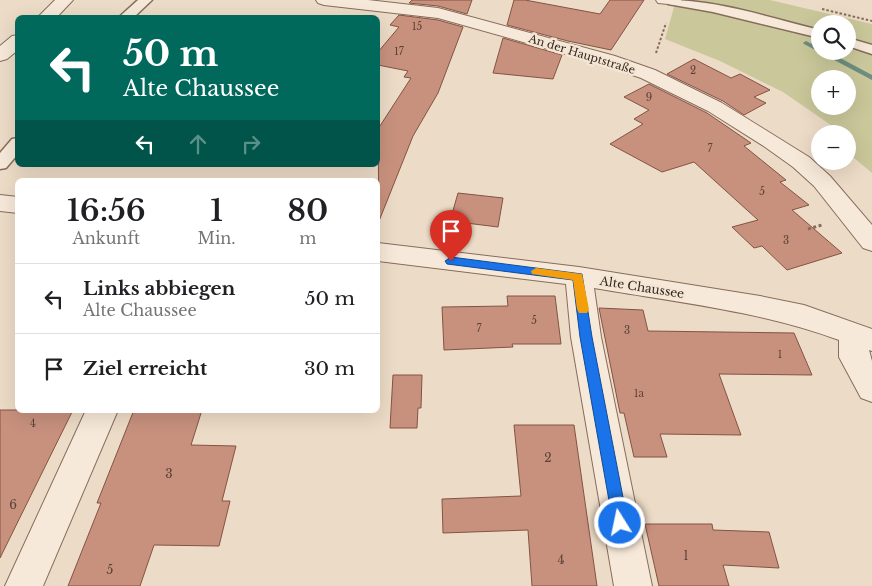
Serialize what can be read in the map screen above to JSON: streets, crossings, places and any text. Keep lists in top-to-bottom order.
{
  "streets": {
    "street": ["An der Hauptstraße", "Alte Chaussee"]
  },
  "house_numbers": [
    "15",
    "17",
    "2",
    "9",
    "7",
    "5",
    "3",
    "5",
    "7",
    "3",
    "1",
    "1a",
    "4",
    "2",
    "3",
    "6",
    "1",
    "4",
    "5"
  ],
  "page": {
    "map_buttons": ["+", "−"],
    "turn": ["50 m", "Alte Chaussee"],
    "eta": [
      "16:56",
      "Ankunft",
      "1",
      "Min.",
      "80",
      "m"
    ],
    "list": [
      {
        "name": "Links abbiegen",
        "note": "Alte Chaussee",
        "value": "50 m"
      },
      {
        "name": "Ziel erreicht",
        "value": "30 m"
      }
    ]
  }
}
